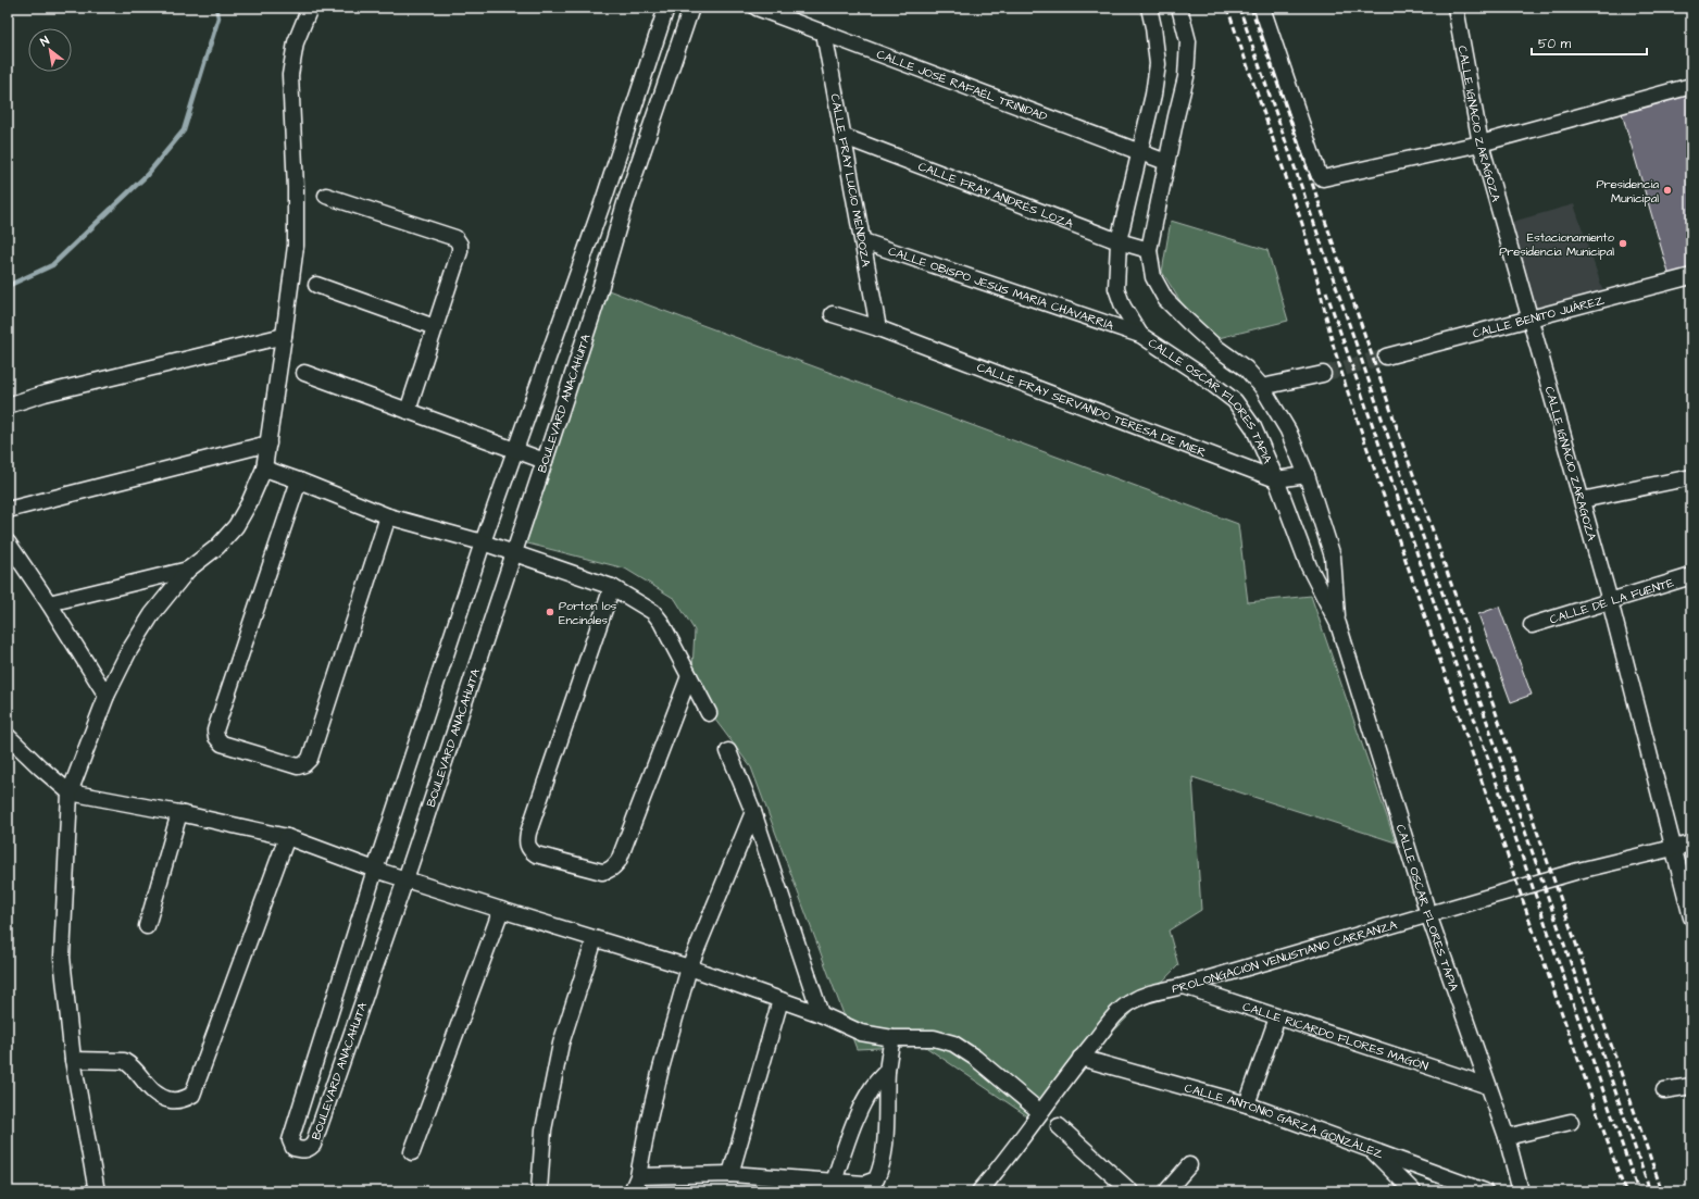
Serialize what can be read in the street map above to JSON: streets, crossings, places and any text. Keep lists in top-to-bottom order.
{
  "streets": {
    "street": [
      "CALLE JOSÉ RAFAÉL TRINIDAD",
      "CALLE IGNACIO ZARAGOZA",
      "CALLE FRAY LUCIO MENDOZA",
      "CALLE FRAY ANDRÉS LOZA",
      "CALLE OBISPO JESÚS MARÍA CHAVARRÍA",
      "CALLE BENITO JUÁREZ",
      "CALLE OSCAR FLORES TAPIA",
      "BOULEVARD ANACAHUITA",
      "CALLE FRAY SERVANDO TERESA DE MIER",
      "CALLE DE LA FUENTE",
      "PROLONGACIÓN VENUSTIANO CARRANZA",
      "CALLE RICARDO FLORES MAGÓN",
      "CALLE ANTONIO GARZA GONZÁLEZ"
    ]
  },
  "crossings": [
    ["CALLE JOSÉ RAFAÉL TRINIDAD", "CALLE FRAY LUCIO MENDOZA"],
    ["CALLE JOSÉ RAFAÉL TRINIDAD", "CALLE OSCAR FLORES TAPIA"],
    ["CALLE IGNACIO ZARAGOZA", "CALLE BENITO JUÁREZ"],
    ["CALLE IGNACIO ZARAGOZA", "CALLE DE LA FUENTE"],
    ["CALLE IGNACIO ZARAGOZA", "PROLONGACIÓN VENUSTIANO CARRANZA"],
    ["CALLE FRAY LUCIO MENDOZA", "CALLE FRAY ANDRÉS LOZA"],
    ["CALLE FRAY LUCIO MENDOZA", "CALLE OBISPO JESÚS MARÍA CHAVARRÍA"],
    ["CALLE FRAY LUCIO MENDOZA", "CALLE FRAY SERVANDO TERESA DE MIER"],
    ["CALLE FRAY ANDRÉS LOZA", "CALLE OSCAR FLORES TAPIA"],
    ["CALLE OBISPO JESÚS MARÍA CHAVARRÍA", "CALLE OSCAR FLORES TAPIA"],
    ["CALLE OSCAR FLORES TAPIA", "CALLE FRAY SERVANDO TERESA DE MIER"],
    ["CALLE OSCAR FLORES TAPIA", "PROLONGACIÓN VENUSTIANO CARRANZA"],
    ["CALLE OSCAR FLORES TAPIA", "CALLE RICARDO FLORES MAGÓN"],
    ["PROLONGACIÓN VENUSTIANO CARRANZA", "CALLE RICARDO FLORES MAGÓN"],
    ["PROLONGACIÓN VENUSTIANO CARRANZA", "CALLE ANTONIO GARZA GONZÁLEZ"]
  ],
  "places": ["Presidencia Municipal", "Estacionamiento Presidencia Municipal", "Porton los Encinales"],
  "scale_bar": "50 m",
  "north": "top left"
}
